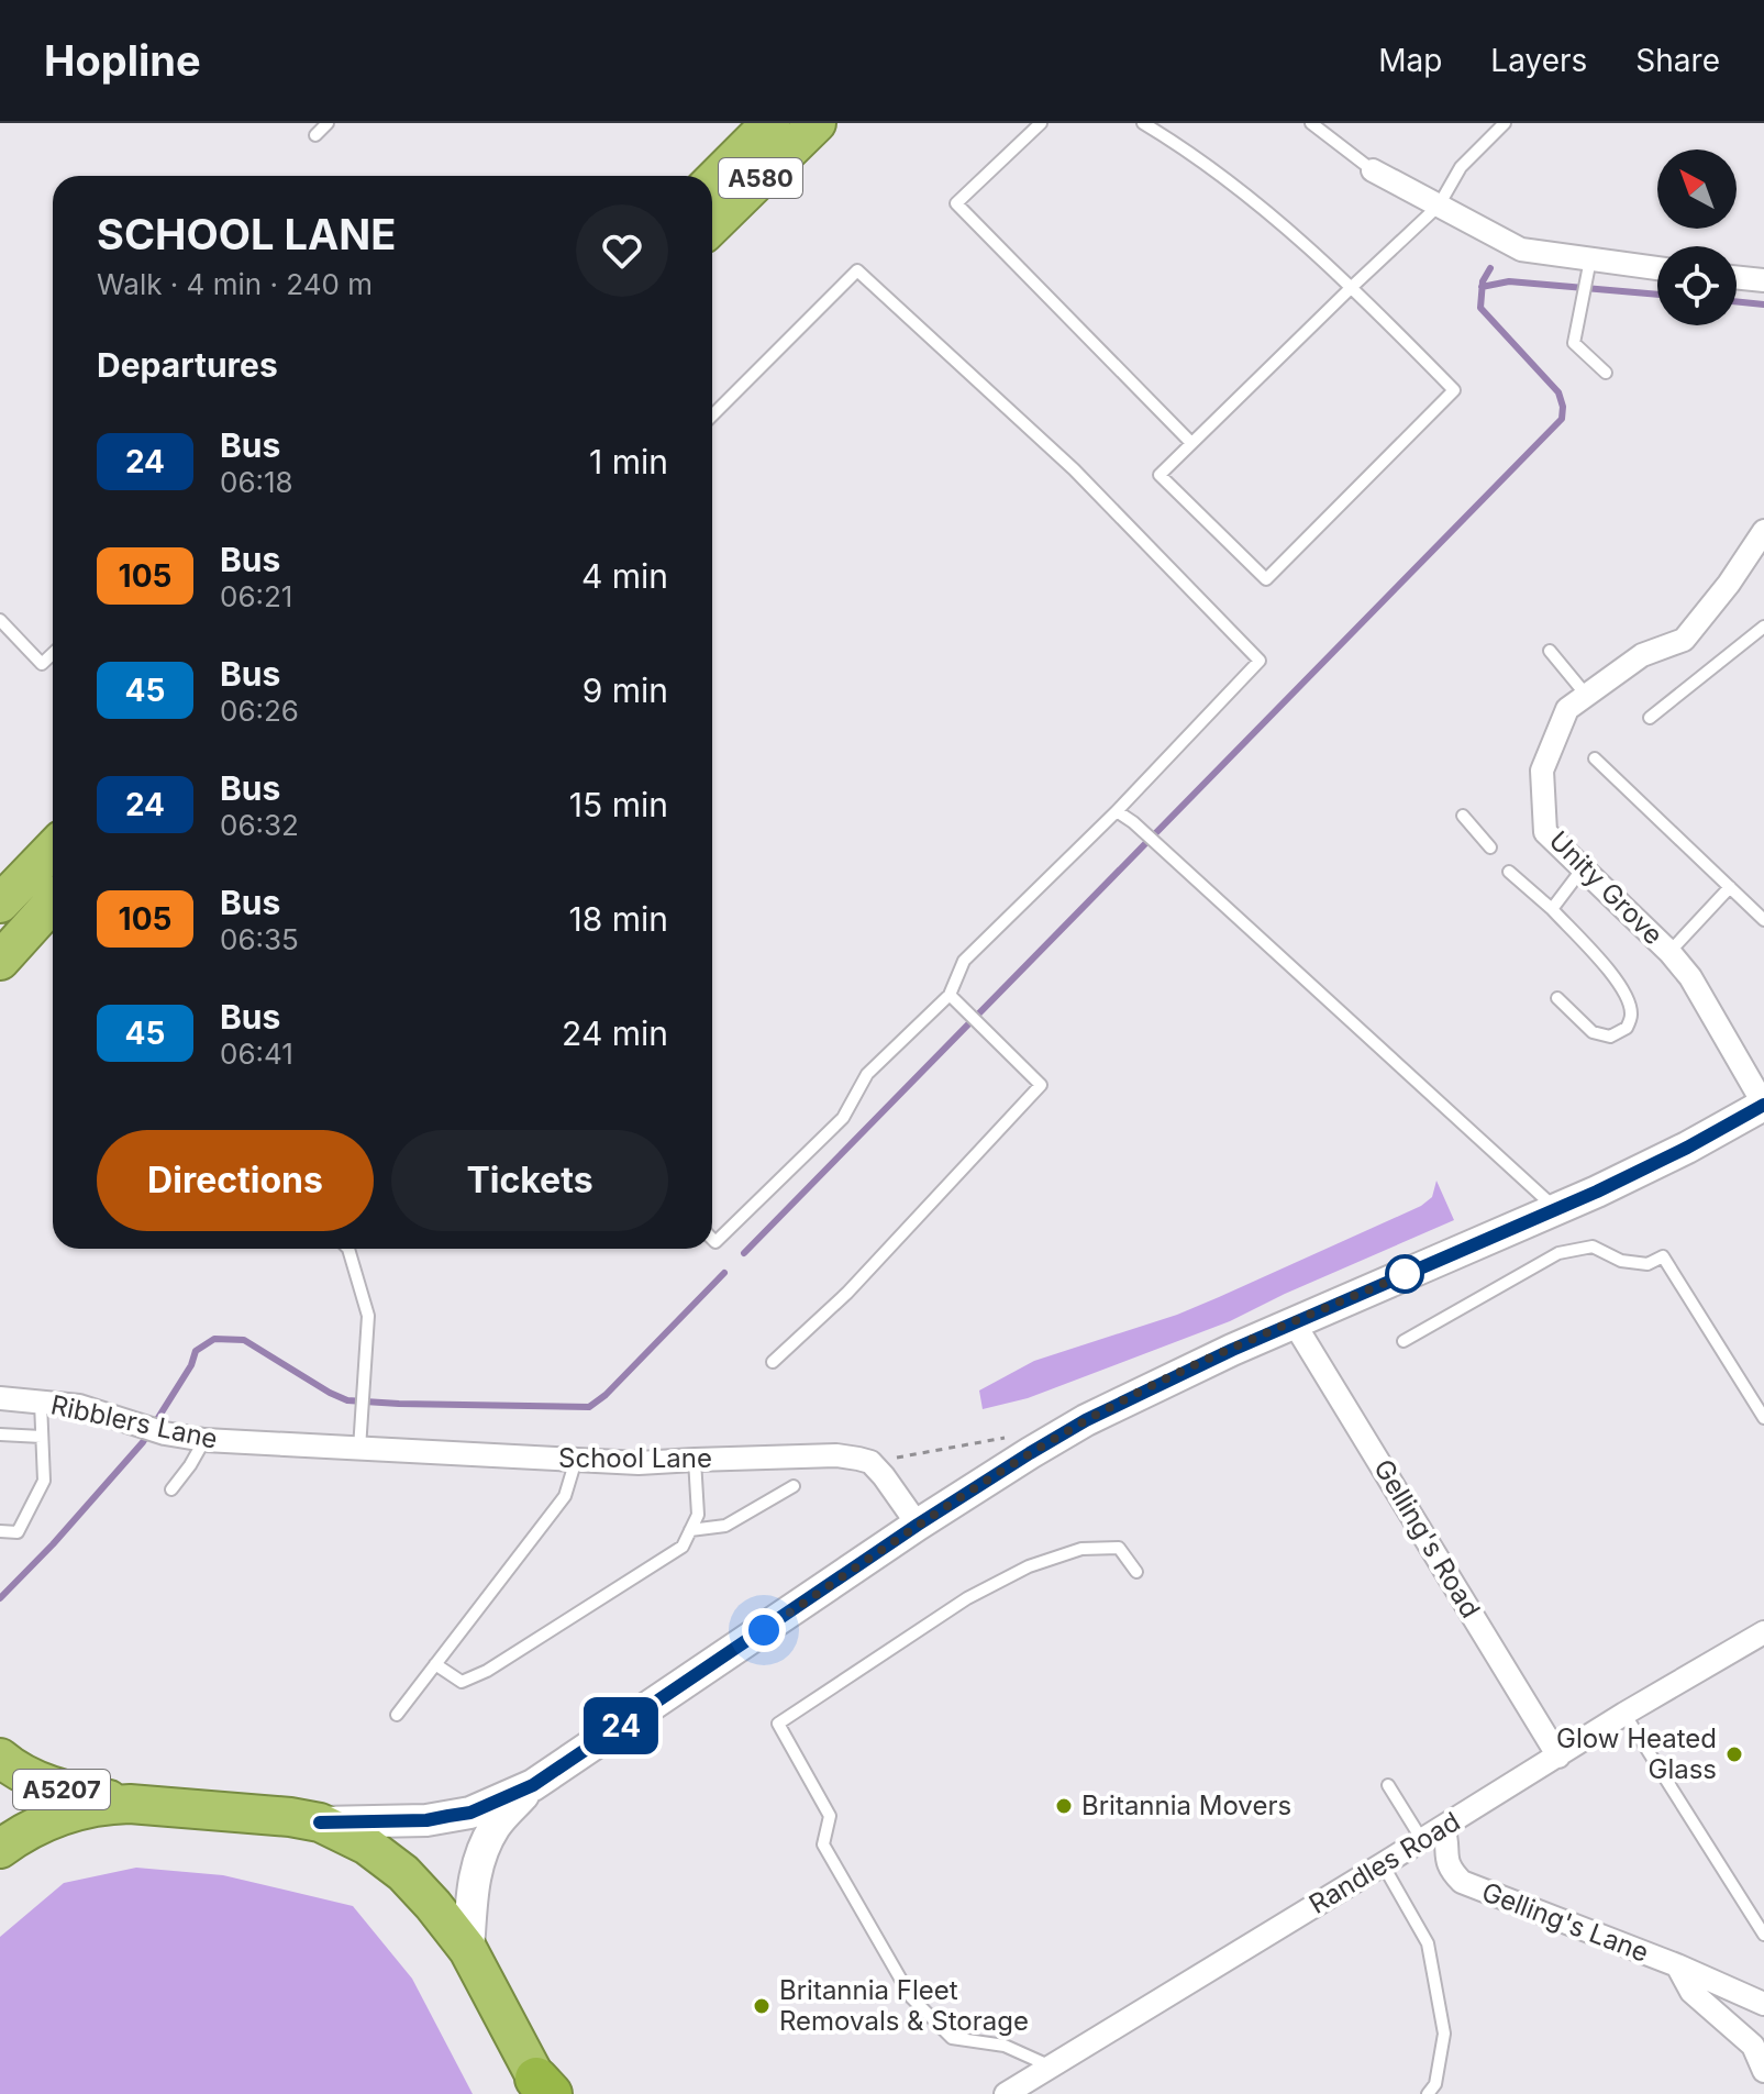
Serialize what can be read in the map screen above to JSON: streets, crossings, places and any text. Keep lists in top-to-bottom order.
{
  "streets": {
    "highway": ["A580", "A5207"],
    "street": [
      "Unity Grove",
      "Ribblers Lane",
      "School Lane",
      "Gelling's Road",
      "Randles Road",
      "Gelling's Lane"
    ]
  },
  "crossings": [
    ["Ribblers Lane", "School Lane"],
    ["Gelling's Road", "Randles Road"],
    ["Randles Road", "Gelling's Lane"]
  ],
  "places": ["Glow Heated Glass", "Britannia Movers", "Britannia Fleet Removals & Storage"],
  "lines": ["bus line 24"],
  "north": "top left",
  "page": {
    "header": "Hopline",
    "nav": ["Map", "Layers", "Share"],
    "on_map": "24",
    "heading": [
      ["SCHOOL LANE", "Walk · 4 min · 240 m"],
      "Departures"
    ],
    "list": [
      {
        "mark": "24",
        "name": "Bus",
        "note": "06:18",
        "value": "1 min"
      },
      {
        "mark": "105",
        "name": "Bus",
        "note": "06:21",
        "value": "4 min"
      },
      {
        "mark": "45",
        "name": "Bus",
        "note": "06:26",
        "value": "9 min"
      },
      {
        "mark": "24",
        "name": "Bus",
        "note": "06:32",
        "value": "15 min"
      },
      {
        "mark": "105",
        "name": "Bus",
        "note": "06:35",
        "value": "18 min"
      },
      {
        "mark": "45",
        "name": "Bus",
        "note": "06:41",
        "value": "24 min"
      }
    ],
    "buttons": ["Directions", "Tickets"]
  }
}
